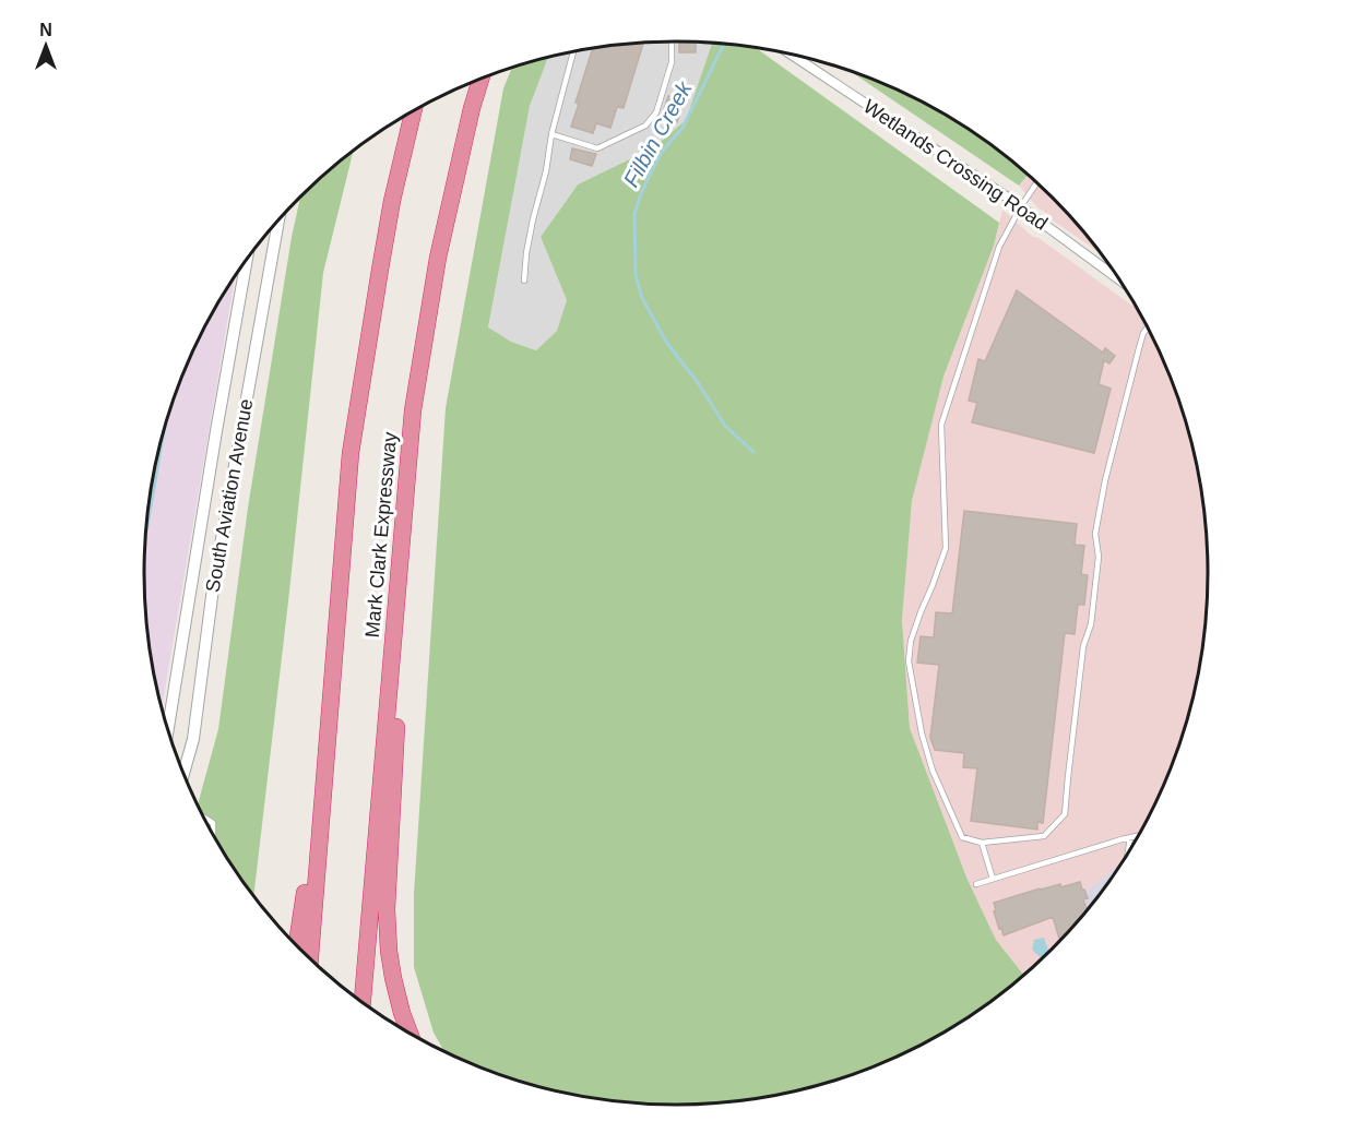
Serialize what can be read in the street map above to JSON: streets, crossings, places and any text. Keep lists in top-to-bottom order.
{
  "streets": {
    "highway": ["Mark Clark Expressway"],
    "street": ["Wetlands Crossing Road", "South Aviation Avenue"]
  },
  "water": ["Filbin Creek"],
  "north": "top"
}
